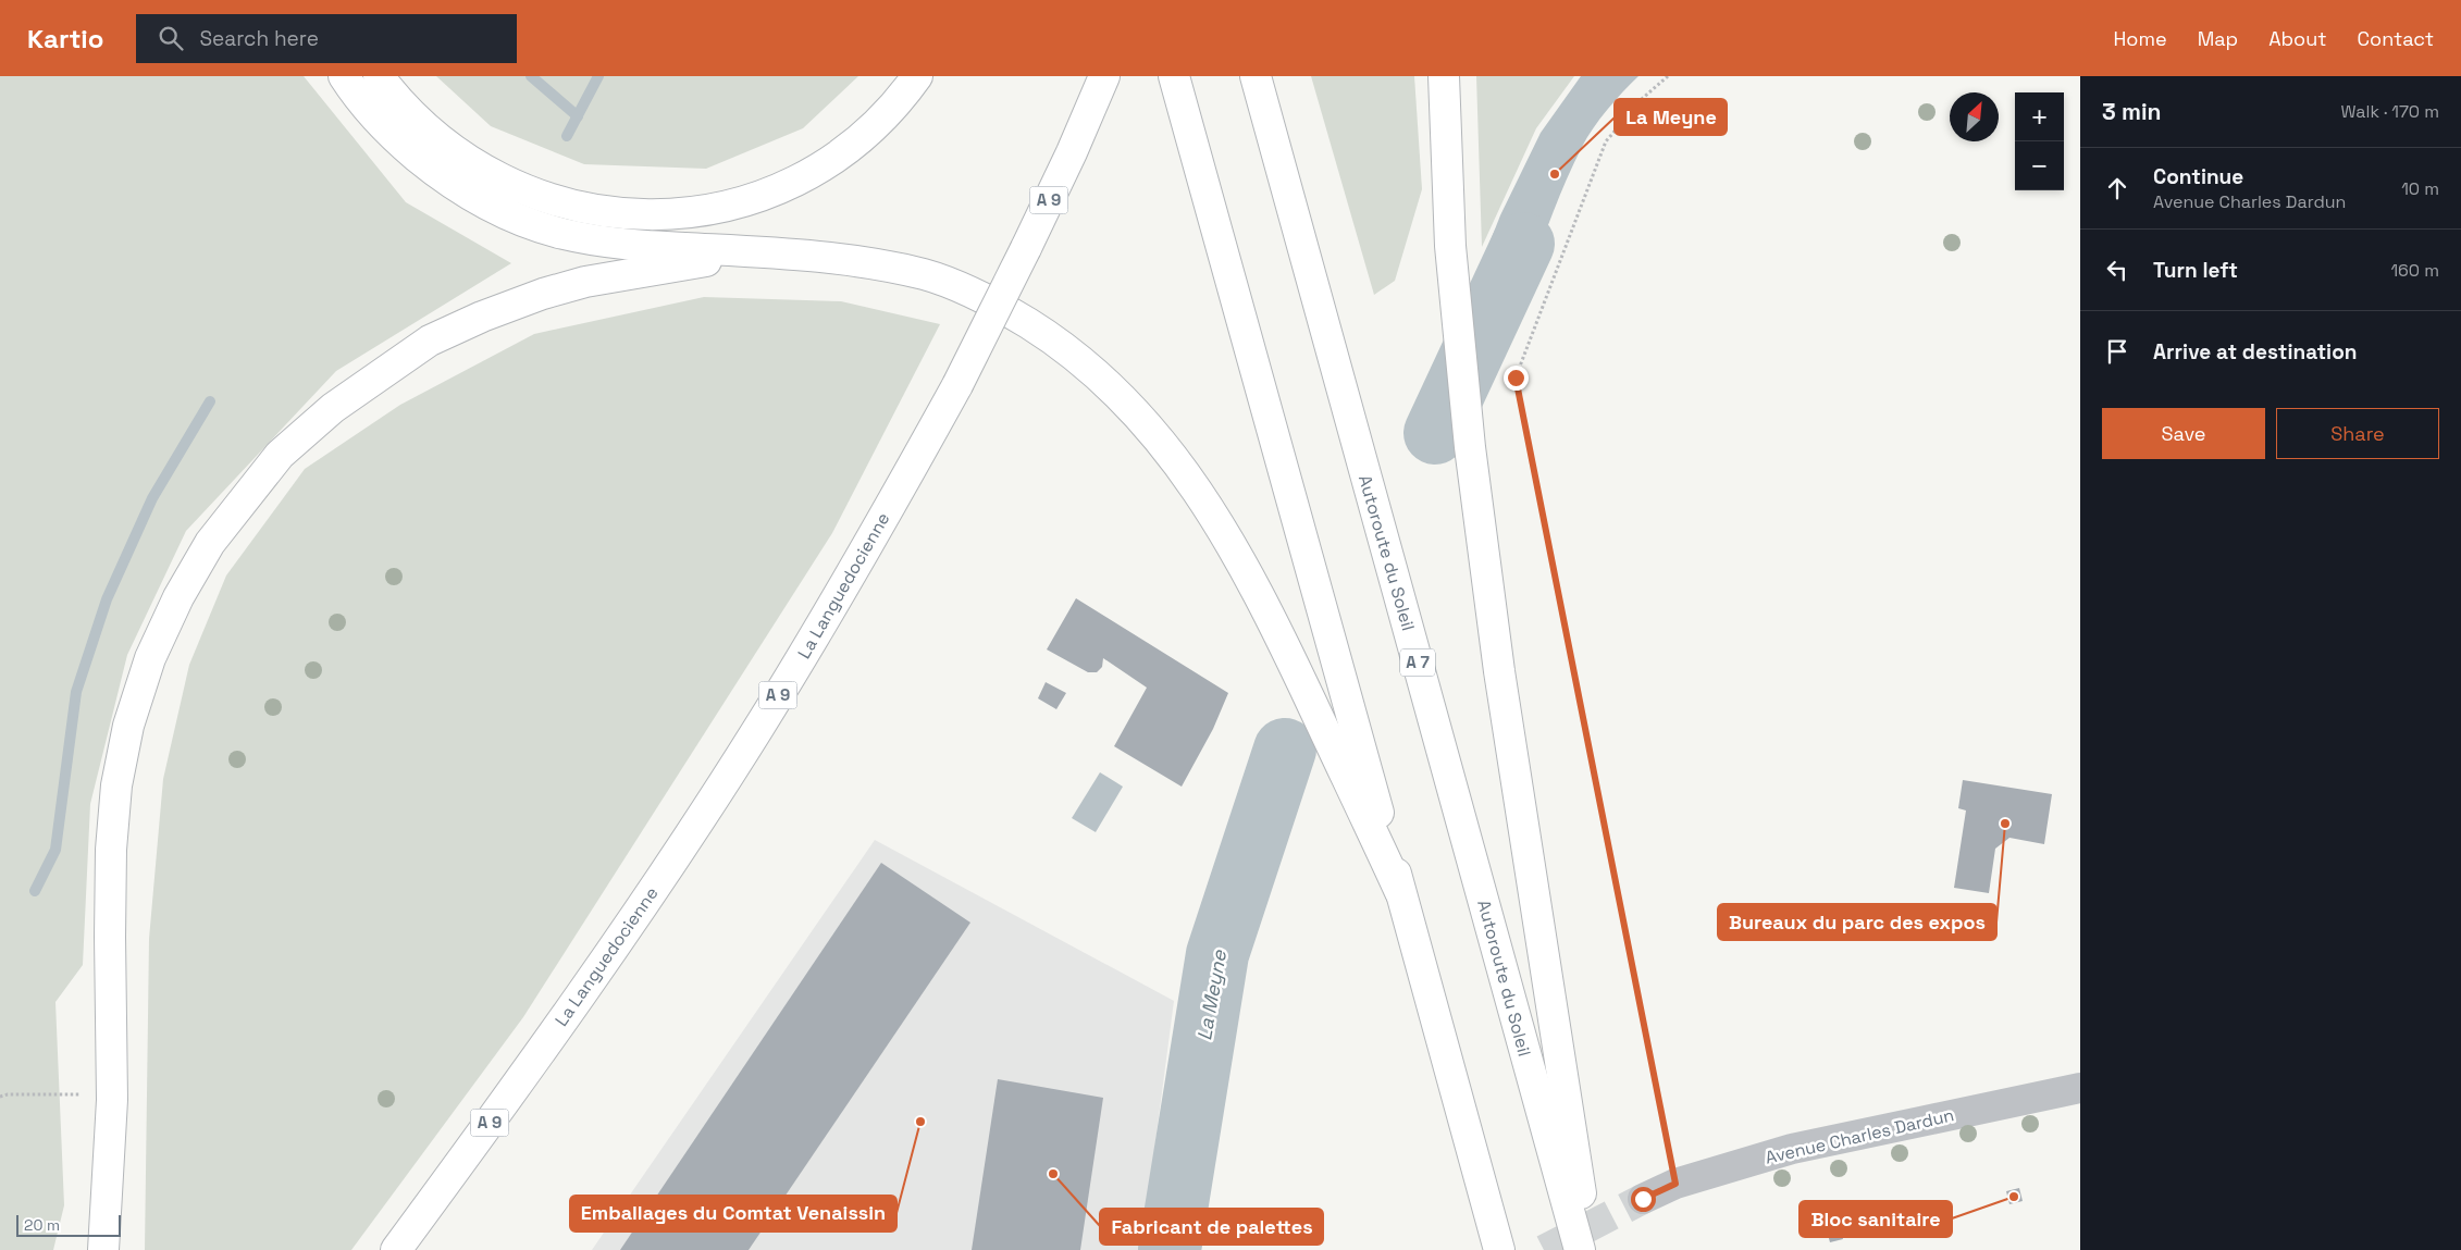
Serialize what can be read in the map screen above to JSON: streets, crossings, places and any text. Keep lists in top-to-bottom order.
{
  "streets": {
    "highway": [
      "A 9",
      "Autoroute du Soleil",
      "La Languedocienne",
      "A 7"
    ],
    "street": ["Avenue Charles Dardun"]
  },
  "water": ["La Meyne"],
  "places": [
    "La Meyne",
    "Bureaux du parc des expos",
    "Emballages du Comtat Venaissin",
    "Fabricant de palettes",
    "Bloc sanitaire"
  ],
  "scale_bar": "20 m",
  "north": "top right",
  "page": {
    "header": "Kartio",
    "search": "Search here",
    "nav": [
      "Home",
      "Map",
      "About",
      "Contact"
    ],
    "heading": ["3 min", "Walk · 170 m"],
    "map_buttons": ["+", "−"],
    "list": [
      ["Continue", "Avenue Charles Dardun", "10 m"],
      ["Turn left", "160 m"],
      "Arrive at destination"
    ],
    "buttons": ["Save", "Share"],
    "scale": "20 m"
  }
}
